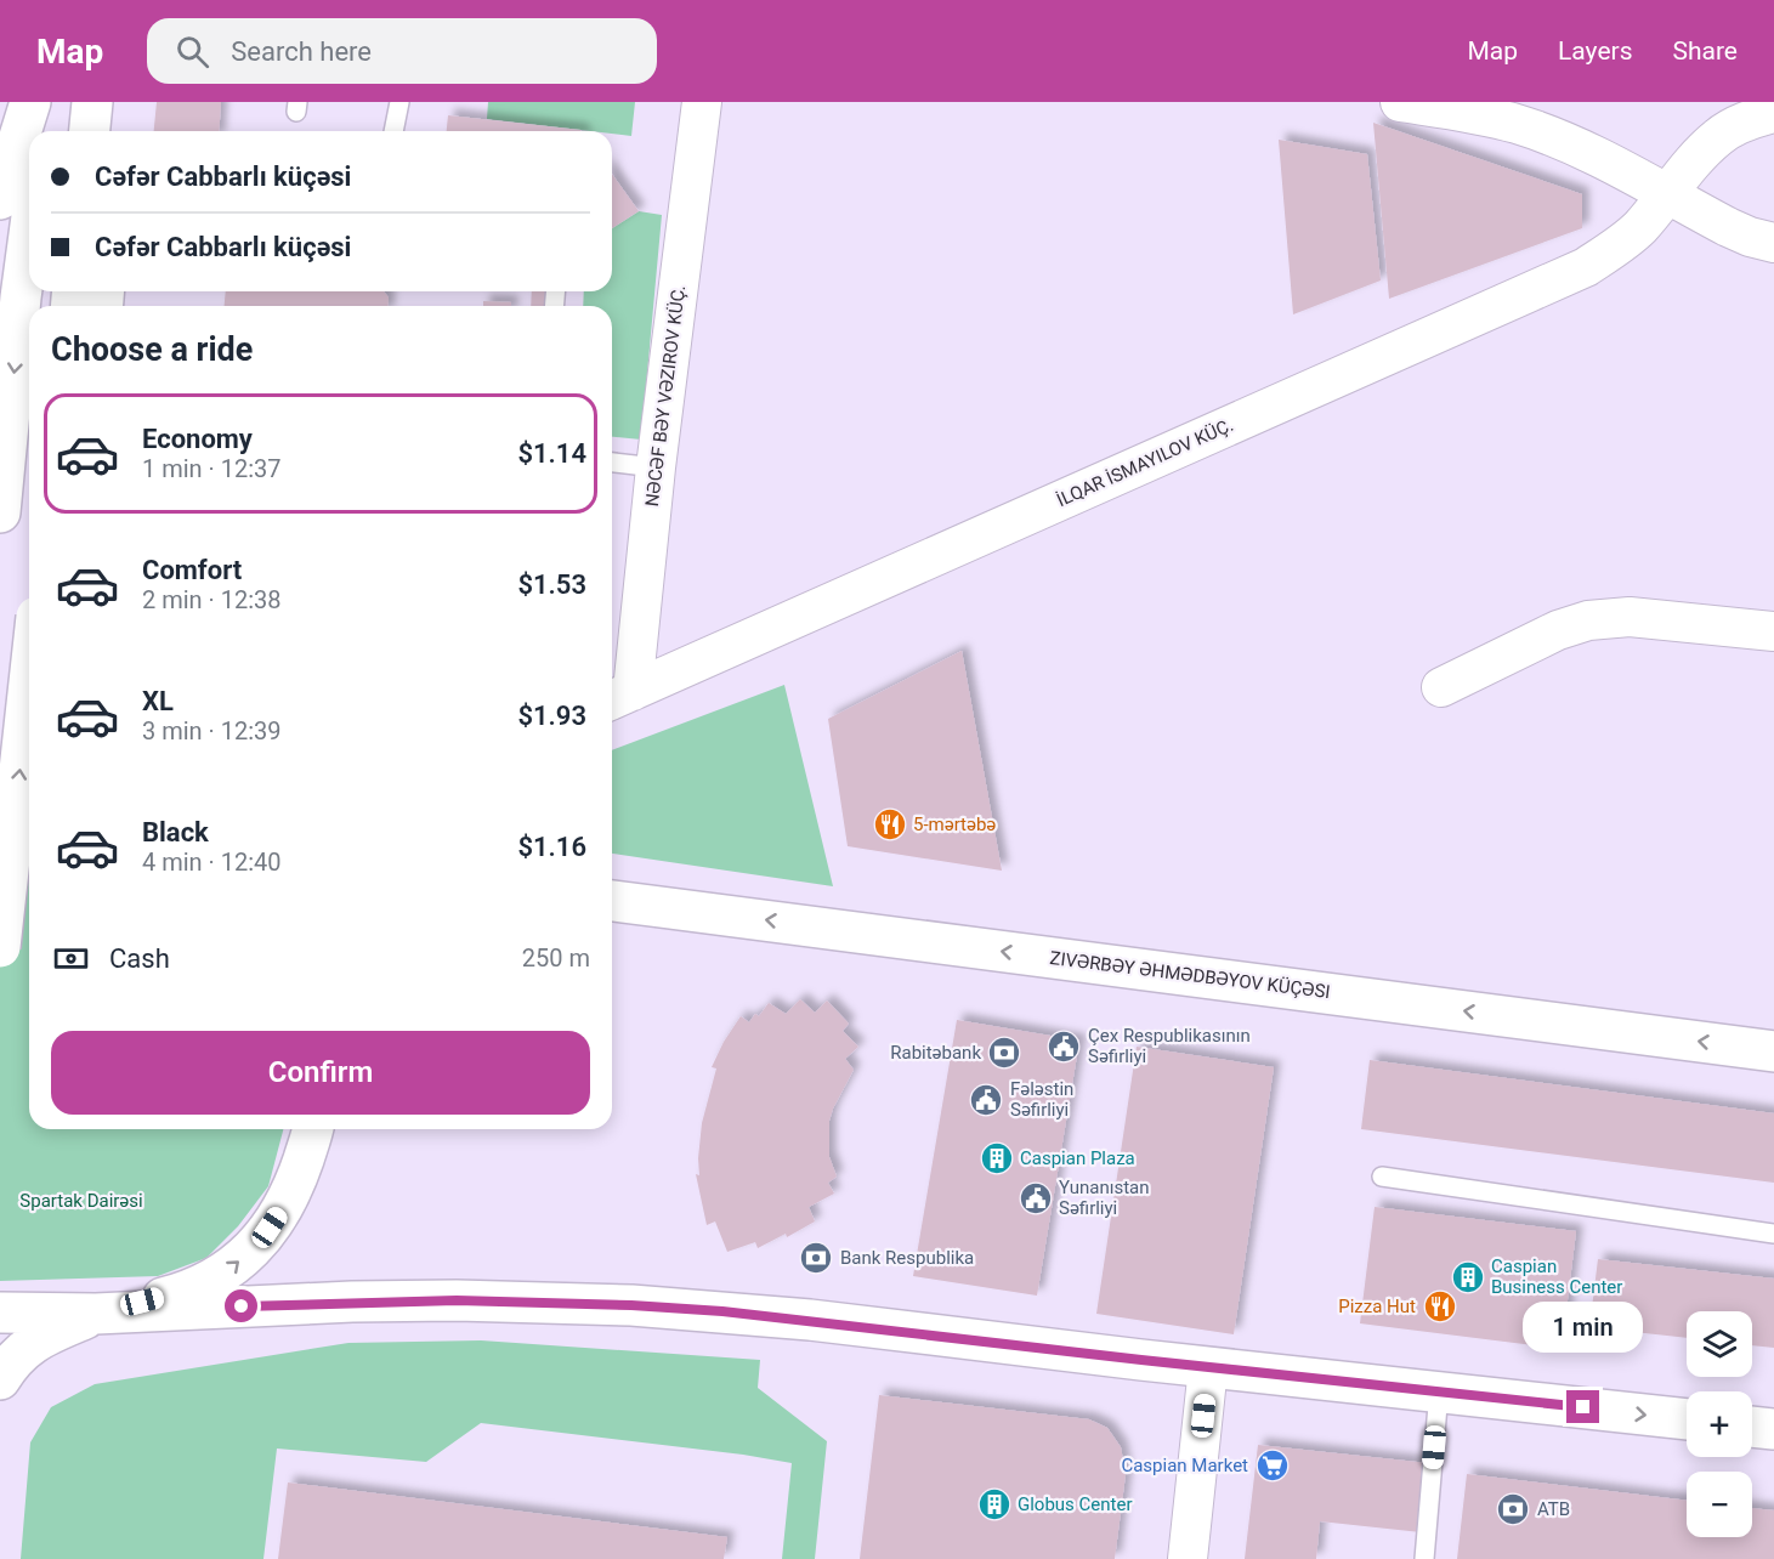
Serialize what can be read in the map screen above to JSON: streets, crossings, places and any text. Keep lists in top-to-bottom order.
{
  "streets": {
    "main road": ["ZIVƏRBƏY ƏHMƏDBƏYOV KÜÇƏSI"],
    "street": ["NƏCƏF BƏY VƏZIROV KÜÇ."]
  },
  "one_way": ["ZIVƏRBƏY ƏHMƏDBƏYOV KÜÇƏSI"],
  "parks": ["Spartak Dairəsi"],
  "places": {
    "restaurant": ["5-mərtəbə", "Pizza Hut"],
    "public building": ["Çex Respublikasının Səfirliyi", "Fələstin Səfirliyi", "Yunanıstan Səfirliyi"],
    "bank": ["Rabitəbank", "Bank Respublika", "ATB"],
    "building": ["Caspian Plaza", "Caspian Business Center", "Globus Center"],
    "supermarket": ["Caspian Market"]
  },
  "page": {
    "header": "Map",
    "search": "Search here",
    "nav": ["Map", "Layers", "Share"],
    "banner": ["Cəfər Cabbarlı küçəsi", "Cəfər Cabbarlı küçəsi"],
    "heading": "Choose a ride",
    "list": [
      {
        "name": "Economy",
        "note": "1 min · 12:37",
        "value": "$1.14"
      },
      {
        "name": "Comfort",
        "note": "2 min · 12:38",
        "value": "$1.53"
      },
      {
        "name": "XL",
        "note": "3 min · 12:39",
        "value": "$1.93"
      },
      {
        "name": "Black",
        "note": "4 min · 12:40",
        "value": "$1.16"
      }
    ],
    "pay": ["Cash", "250 m"],
    "buttons": "Confirm",
    "bubble": "1 min",
    "map_buttons": ["+", "−"]
  }
}
